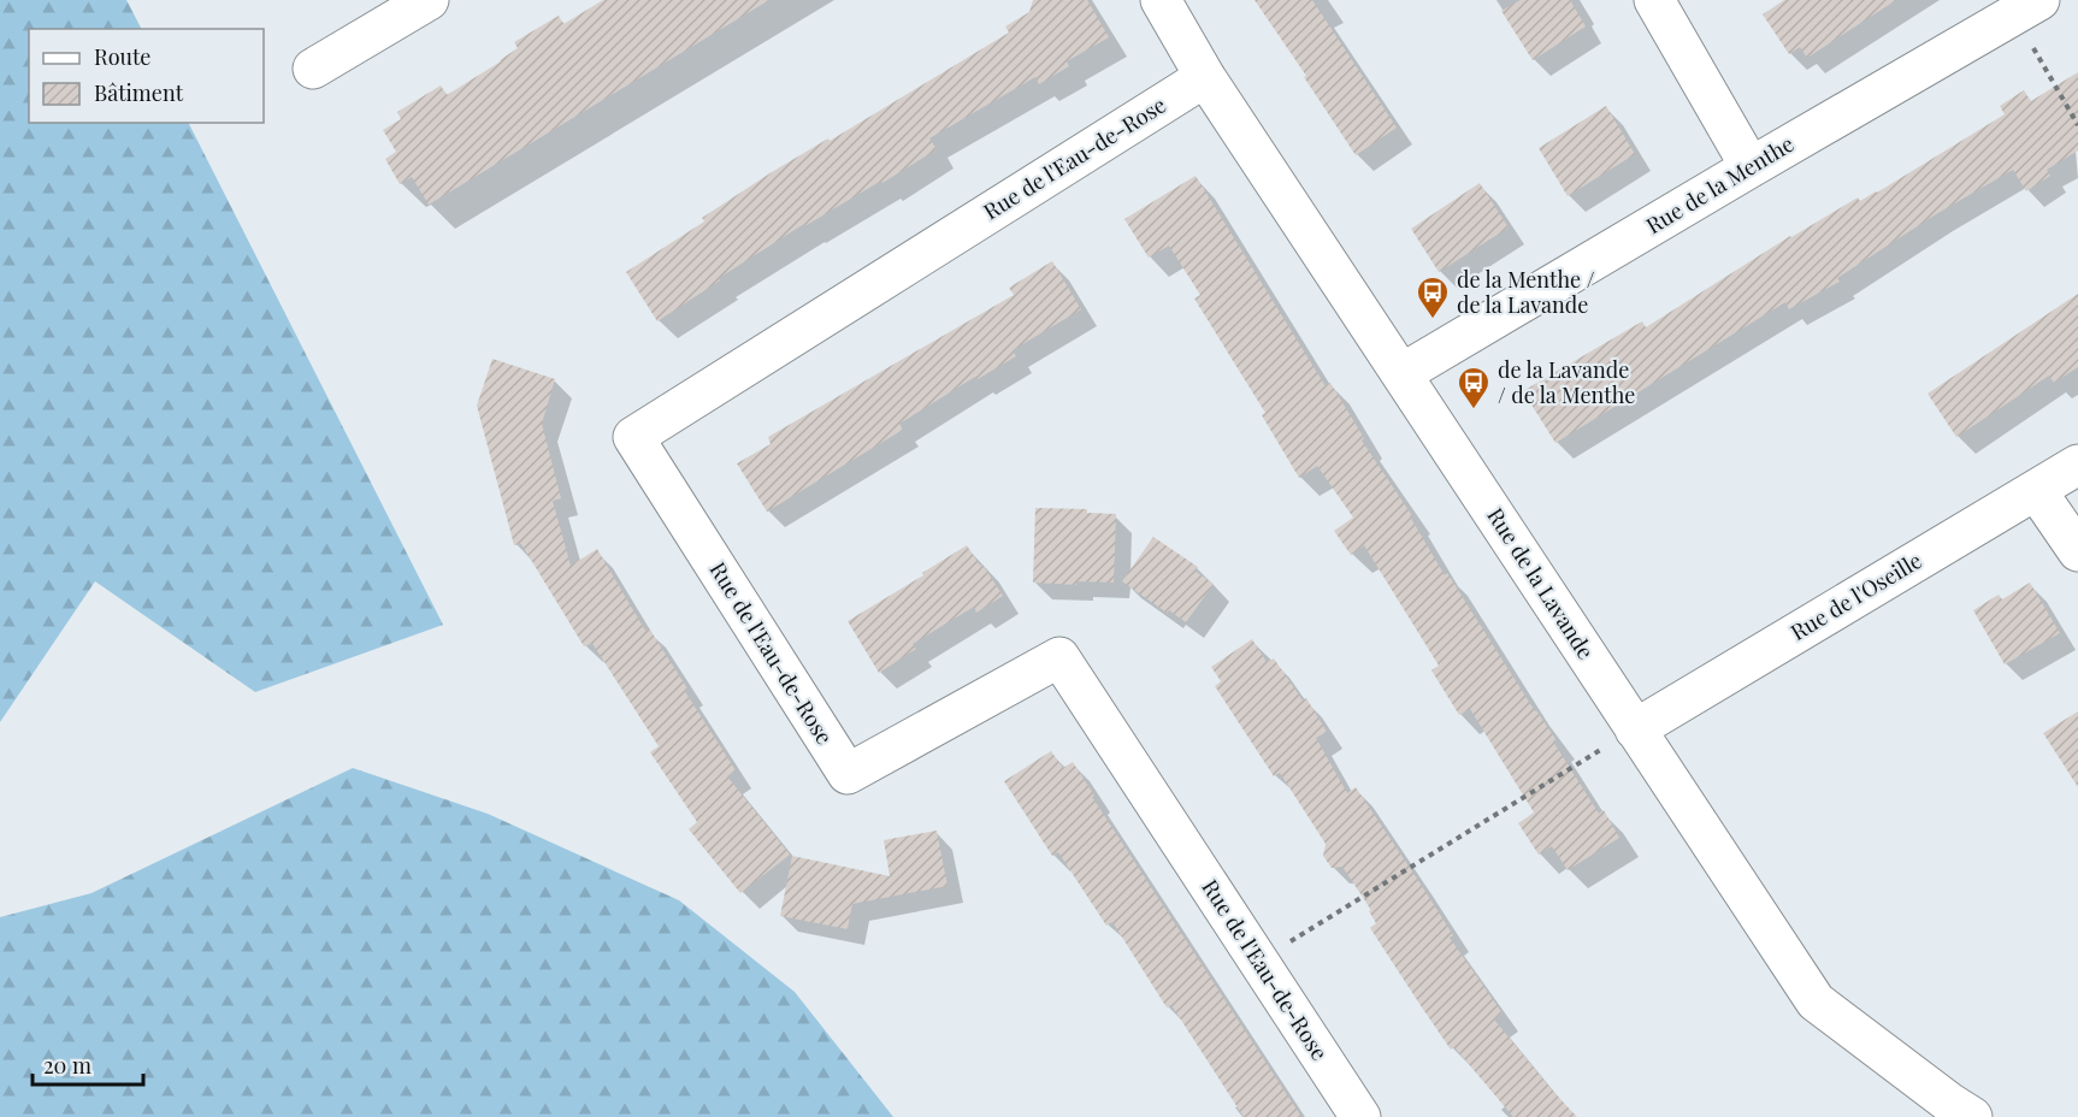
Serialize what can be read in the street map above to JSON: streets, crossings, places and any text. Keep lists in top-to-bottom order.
{
  "streets": {
    "street": [
      "Rue de l'Eau-de-Rose",
      "Rue de la Menthe",
      "Rue de la Lavande",
      "Rue de l'Oseille"
    ]
  },
  "crossings": [
    ["Rue de l'Eau-de-Rose", "Rue de la Lavande"],
    ["Rue de la Menthe", "Rue de la Lavande"],
    ["Rue de la Lavande", "Rue de l'Oseille"]
  ],
  "places": {
    "bus stop": ["de la Menthe / de la Lavande", "de la Lavande / de la Menthe"]
  },
  "legend": ["Route", "Bâtiment"],
  "scale_bar": "20 m"
}
